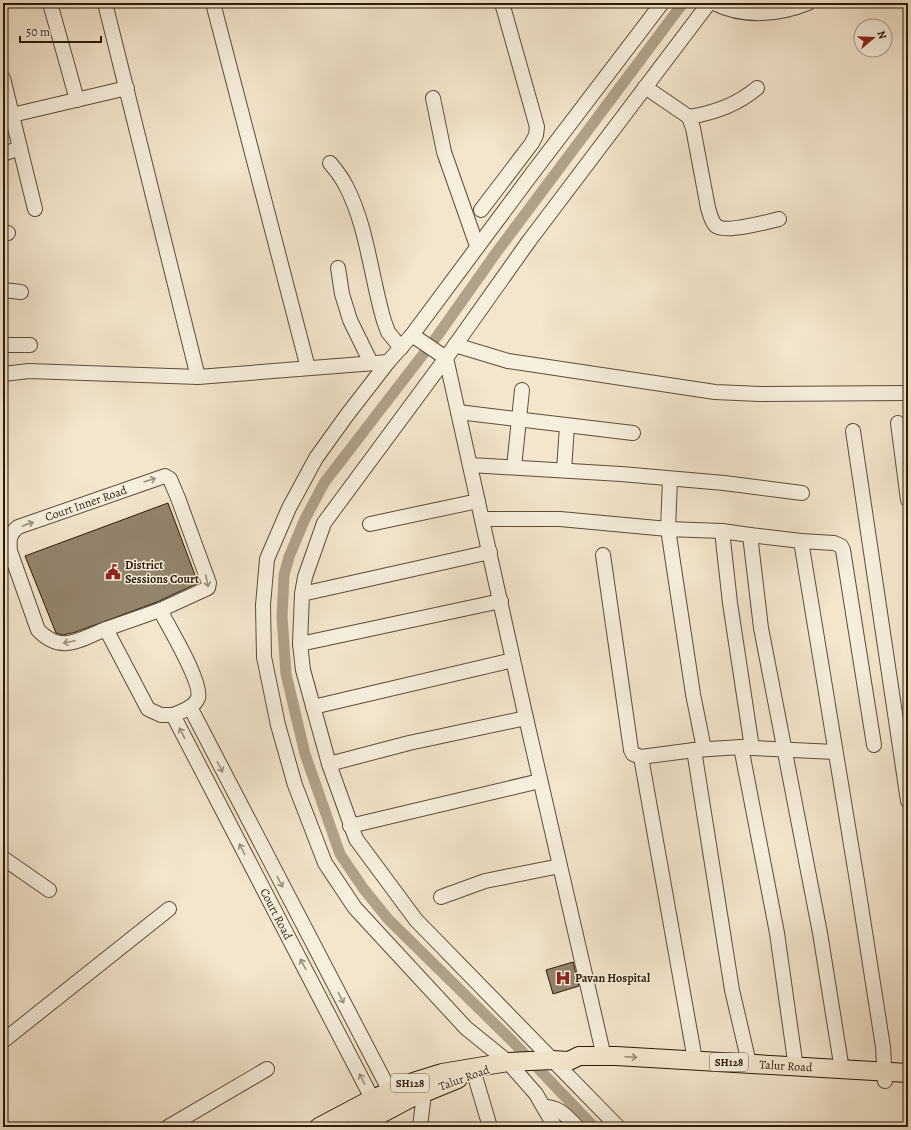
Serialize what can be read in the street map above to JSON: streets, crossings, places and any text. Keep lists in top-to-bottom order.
{
  "streets": {
    "main road": ["SH128", "Talur Road"],
    "street": ["Court Inner Road", "Court Road"]
  },
  "crossings": [
    ["Court Road", "Talur Road"]
  ],
  "places": {
    "public building": ["District Sessions Court"],
    "hospital": ["Pavan Hospital"]
  },
  "scale_bar": "50 m",
  "north": "right"
}
